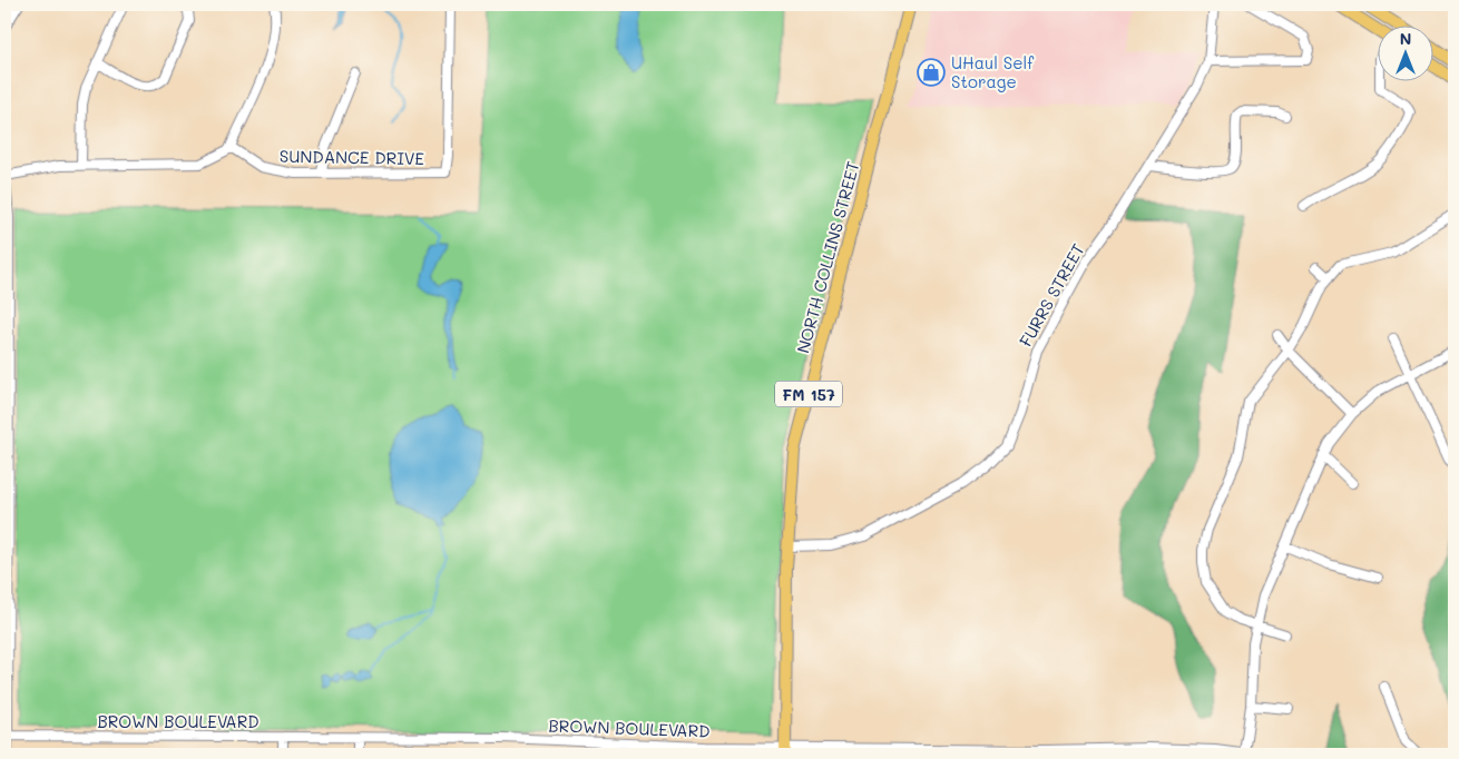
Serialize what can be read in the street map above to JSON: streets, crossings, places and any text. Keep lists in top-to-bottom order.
{
  "streets": {
    "main road": ["NORTH COLLINS STREET", "FM 157"],
    "street": ["SUNDANCE DRIVE", "FURRS STREET", "BROWN BOULEVARD"]
  },
  "crossings": [
    ["NORTH COLLINS STREET", "FURRS STREET"],
    ["NORTH COLLINS STREET", "BROWN BOULEVARD"]
  ],
  "places": {
    "shop": ["UHaul Self Storage"]
  },
  "north": "top"
}
